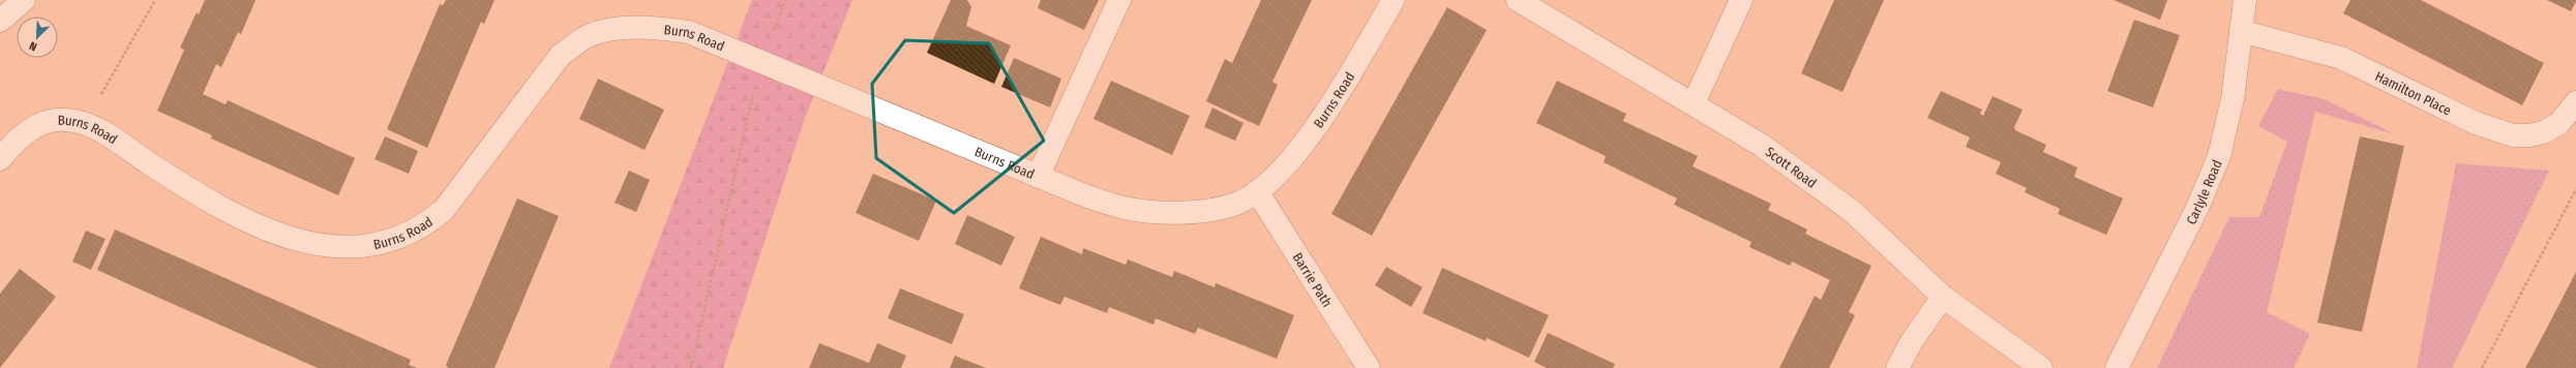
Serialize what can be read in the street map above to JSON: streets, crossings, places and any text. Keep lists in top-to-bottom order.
{
  "streets": {
    "street": [
      "Burns Road",
      "Hamilton Place",
      "Scott Road",
      "Carlyle Road",
      "Barrie Path"
    ]
  },
  "crossings": [
    ["Burns Road", "Barrie Path"],
    ["Hamilton Place", "Carlyle Road"]
  ],
  "north": "bottom left"
}
